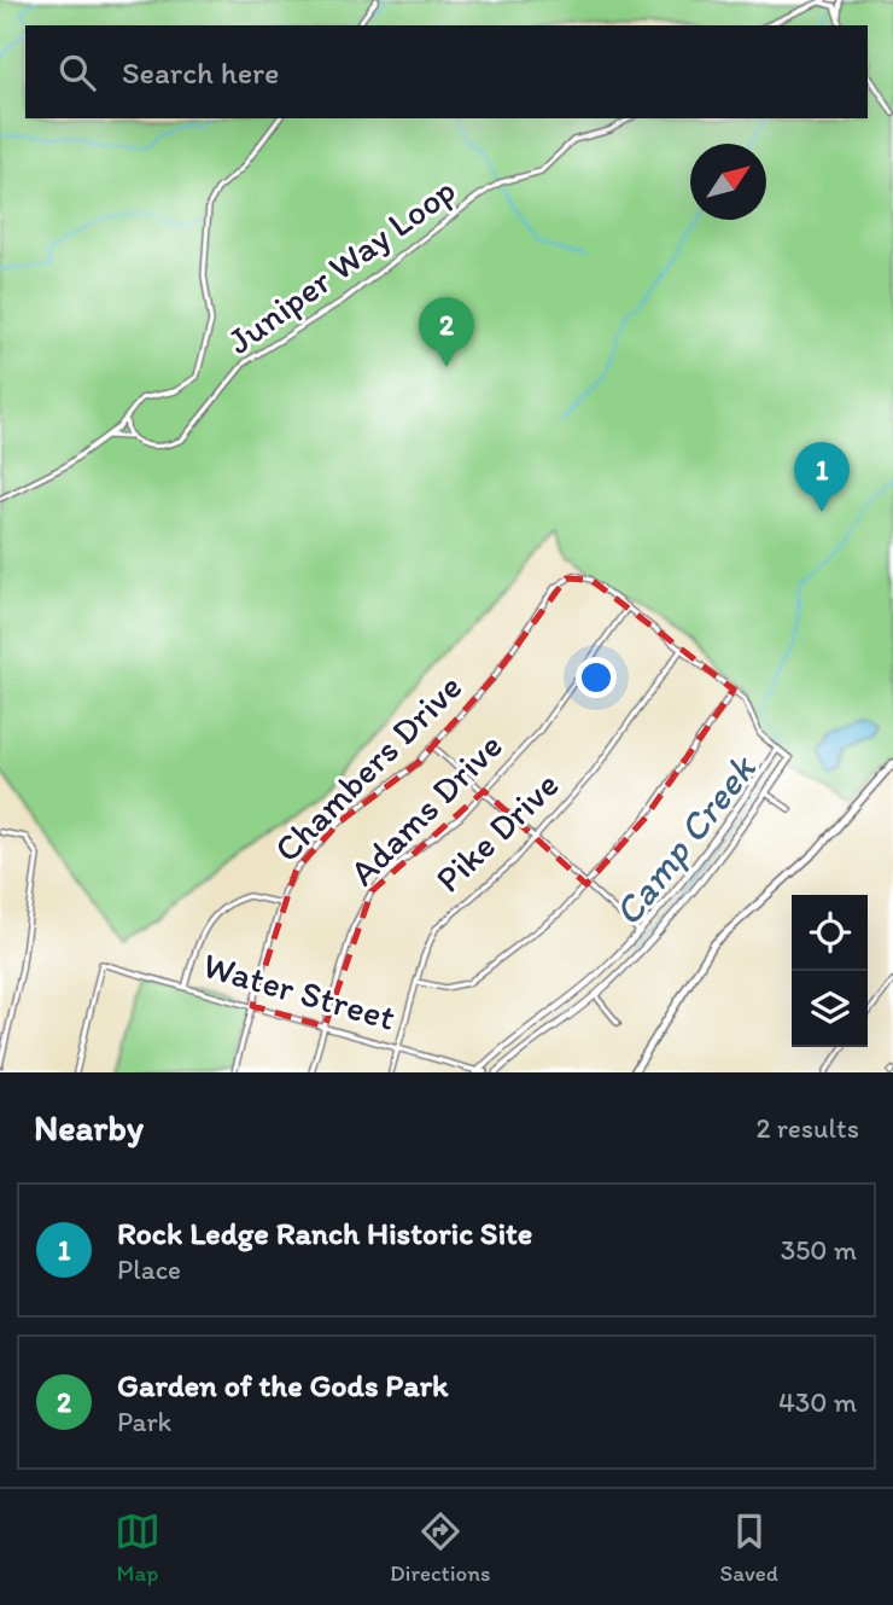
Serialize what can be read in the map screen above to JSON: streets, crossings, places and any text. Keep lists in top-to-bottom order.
{
  "streets": {
    "street": [
      "Juniper Way Loop",
      "Chambers Drive",
      "Adams Drive",
      "Pike Drive",
      "Water Street"
    ]
  },
  "crossings": [
    ["Chambers Drive", "Water Street"],
    ["Adams Drive", "Water Street"],
    ["Pike Drive", "Water Street"]
  ],
  "water": ["Camp Creek"],
  "north": "top right",
  "page": {
    "search": "Search here",
    "pins": ["2", "1"],
    "heading": ["Nearby", "2 results"],
    "list": [
      {
        "mark": "1",
        "name": "Rock Ledge Ranch Historic Site",
        "note": "Place",
        "value": "350 m"
      },
      {
        "mark": "2",
        "name": "Garden of the Gods Park",
        "note": "Park",
        "value": "430 m"
      }
    ],
    "nav": ["Map", "Directions", "Saved"]
  }
}
